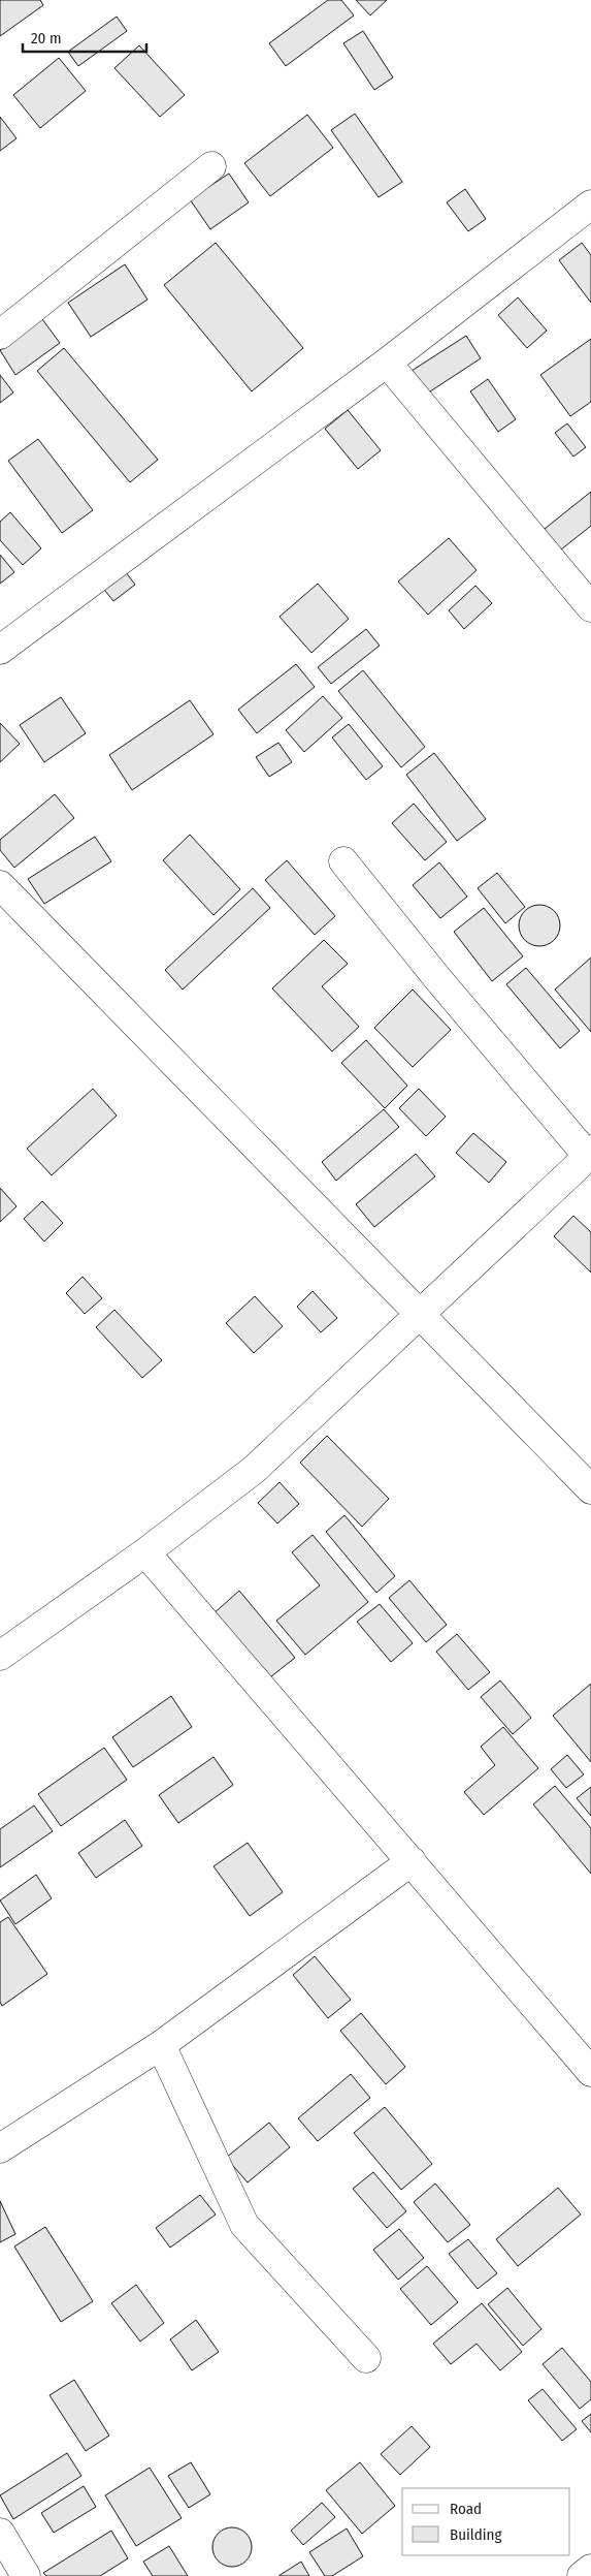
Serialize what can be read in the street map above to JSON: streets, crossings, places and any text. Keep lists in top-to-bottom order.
{
  "legend": ["Road", "Building"],
  "scale_bar": "20 m"
}
